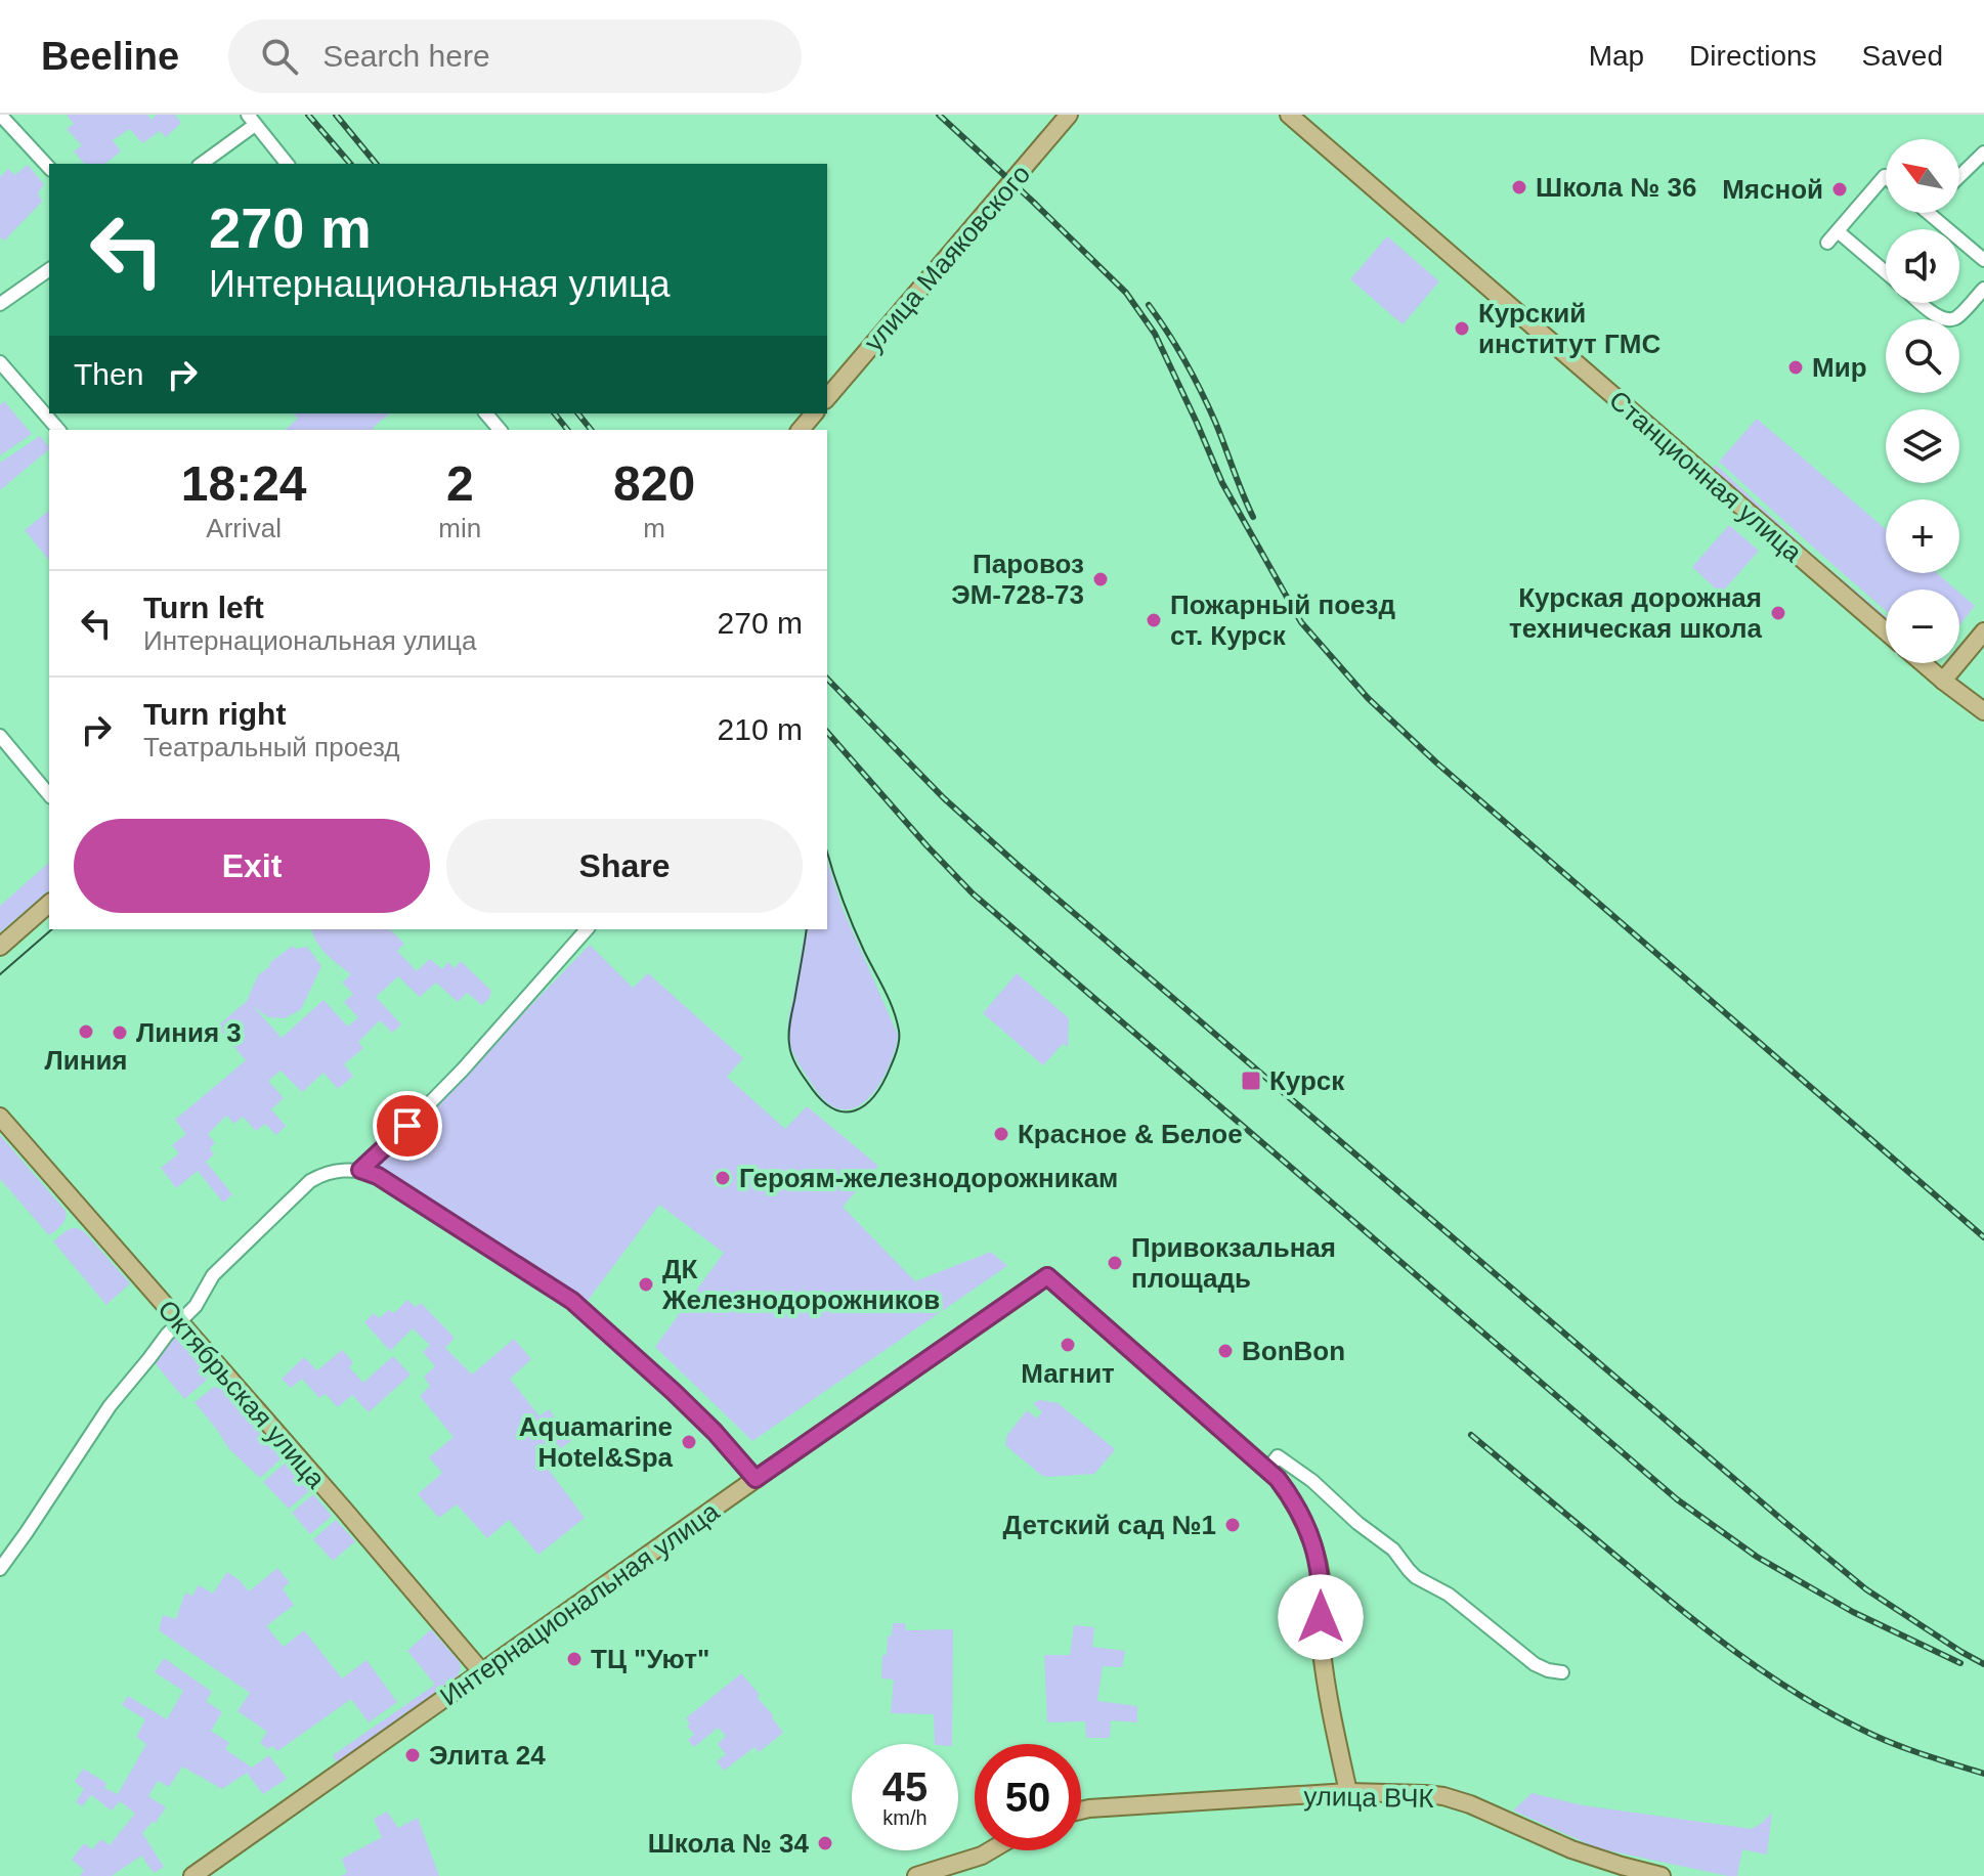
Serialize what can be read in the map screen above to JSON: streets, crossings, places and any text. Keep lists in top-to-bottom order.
{
  "streets": {
    "main road": [
      "улица Маяковского",
      "Станционная улица",
      "Октябрьская улица",
      "Интернациональная улица",
      "улица ВЧК"
    ]
  },
  "crossings": [
    ["Октябрьская улица", "Интернациональная улица"]
  ],
  "places": {
    "other": [
      "Школа № 36",
      "Мясной",
      "Курский институт ГМС",
      "Мир",
      "Паровоз ЭМ-728-73",
      "Курская дорожная техническая школа",
      "Пожарный поезд ст. Курск",
      "Линия",
      "Линия 3",
      "Красное & Белое",
      "Героям-железнодорожникам",
      "Привокзальная площадь",
      "ДК Железнодорожников",
      "Магнит",
      "BonBon",
      "Aquamarine Hotel&Spa",
      "Детский сад №1",
      "ТЦ \"Уют\"",
      "Элита 24",
      "Школа № 34"
    ],
    "transit": ["Курск"]
  },
  "north": "top left",
  "page": {
    "header": "Beeline",
    "search": "Search here",
    "nav": ["Map", "Directions", "Saved"],
    "map_buttons": ["+", "−"],
    "turn": ["270 m", "Интернациональная улица"],
    "then": "Then",
    "eta": [
      "18:24",
      "Arrival",
      "2",
      "min",
      "820",
      "m"
    ],
    "list": [
      {
        "name": "Turn left",
        "note": "Интернациональная улица",
        "value": "270 m"
      },
      {
        "name": "Turn right",
        "note": "Театральный проезд",
        "value": "210 m"
      }
    ],
    "buttons": ["Exit", "Share"],
    "speed": "45 km/h",
    "limit": "50"
  }
}
